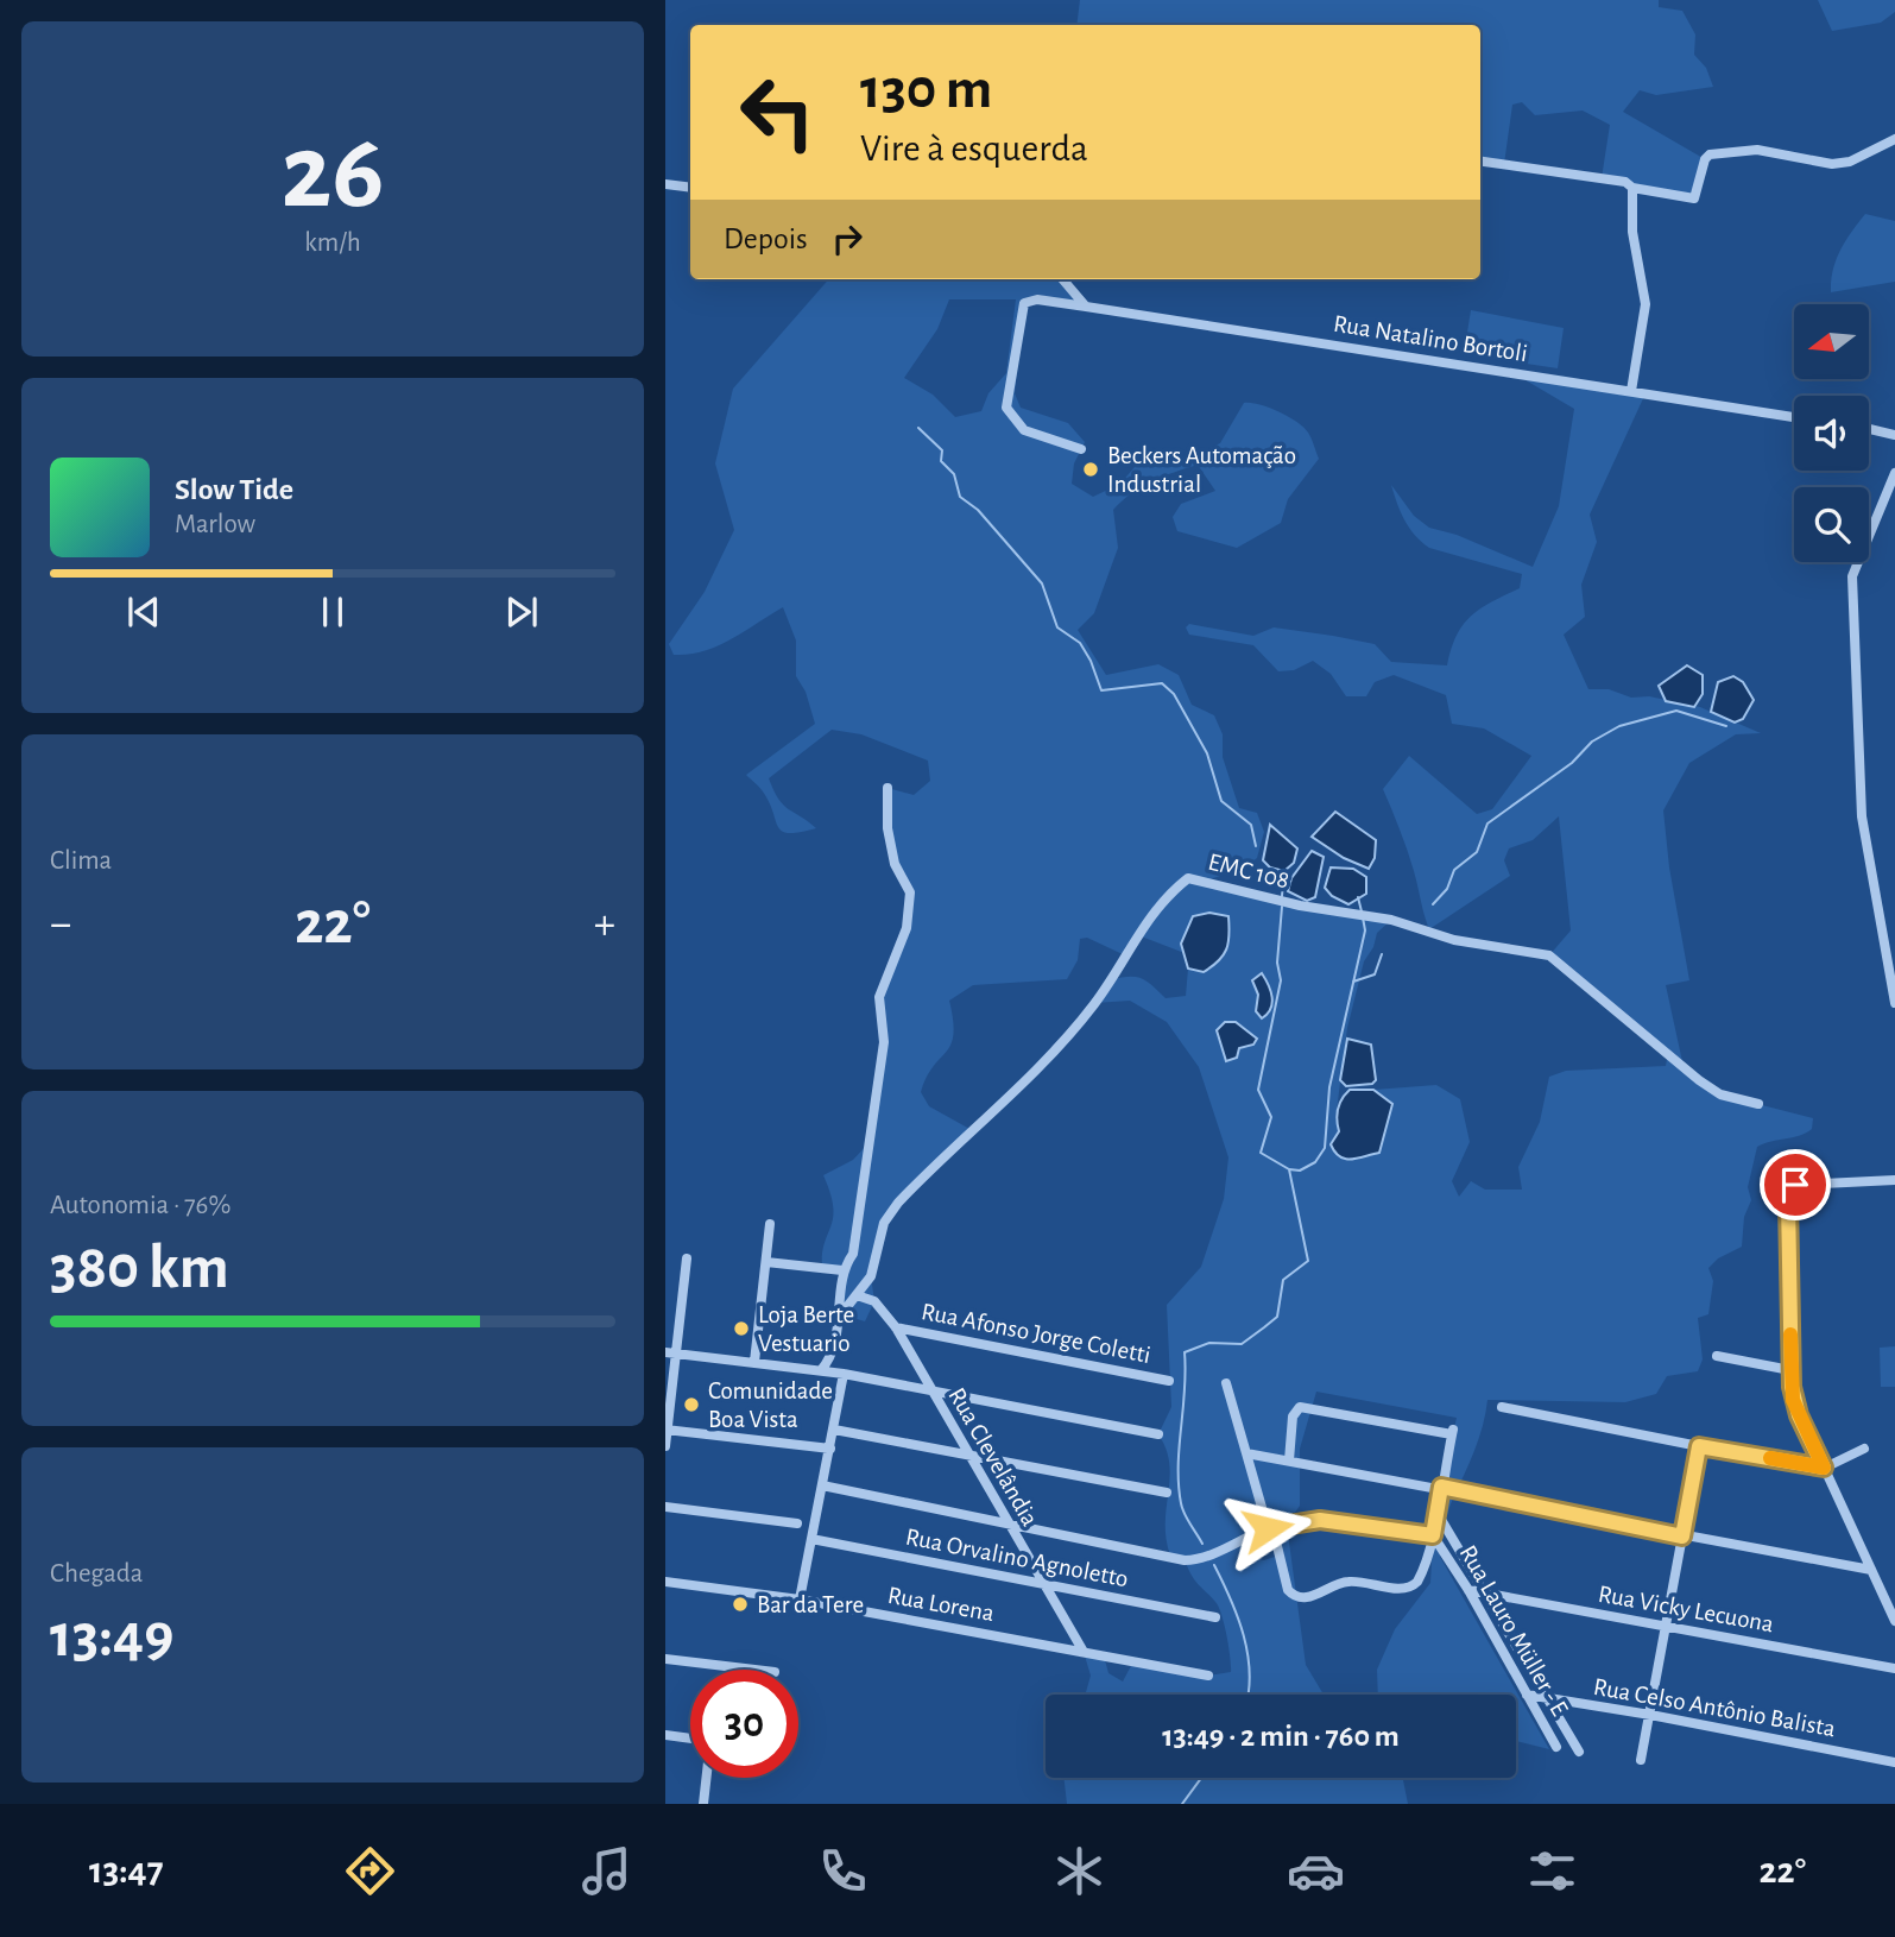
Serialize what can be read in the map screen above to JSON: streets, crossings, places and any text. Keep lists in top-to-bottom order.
{
  "streets": {
    "street": [
      "Rua Natalino Bortoli",
      "EMC 108",
      "Rua Afonso Jorge Coletti",
      "Rua Clevelândia",
      "Rua Orvalino Agnoletto",
      "Rua Lorena",
      "Rua Vicky Lecuona",
      "Rua Lauro Müller - E",
      "Rua Celso Antônio Balista"
    ]
  },
  "crossings": [
    ["EMC 108", "Rua Clevelândia"],
    ["Rua Afonso Jorge Coletti", "Rua Clevelândia"],
    ["Rua Clevelândia", "Rua Orvalino Agnoletto"],
    ["Rua Clevelândia", "Rua Lorena"],
    ["Rua Vicky Lecuona", "Rua Lauro Müller - E"],
    ["Rua Lauro Müller - E", "Rua Celso Antônio Balista"]
  ],
  "places": [
    "Beckers Automação Industrial",
    "Loja Berte Vestuario",
    "Comunidade Boa Vista",
    "Bar da Tere"
  ],
  "north": "left",
  "page": {
    "tile": [
      ["26", "km/h"],
      "Clima",
      ["Autonomia · 76%", "380 km"],
      ["Chegada", "13:49"]
    ],
    "turn": ["130 m", "Vire à esquerda"],
    "then": "Depois",
    "song": ["Slow Tide", "Marlow"],
    "heat": ["−", "22°", "+"],
    "limit": "30",
    "trip": "13:49 · 2 min · 760 m",
    "tabs": ["13:47", "22°"]
  }
}
